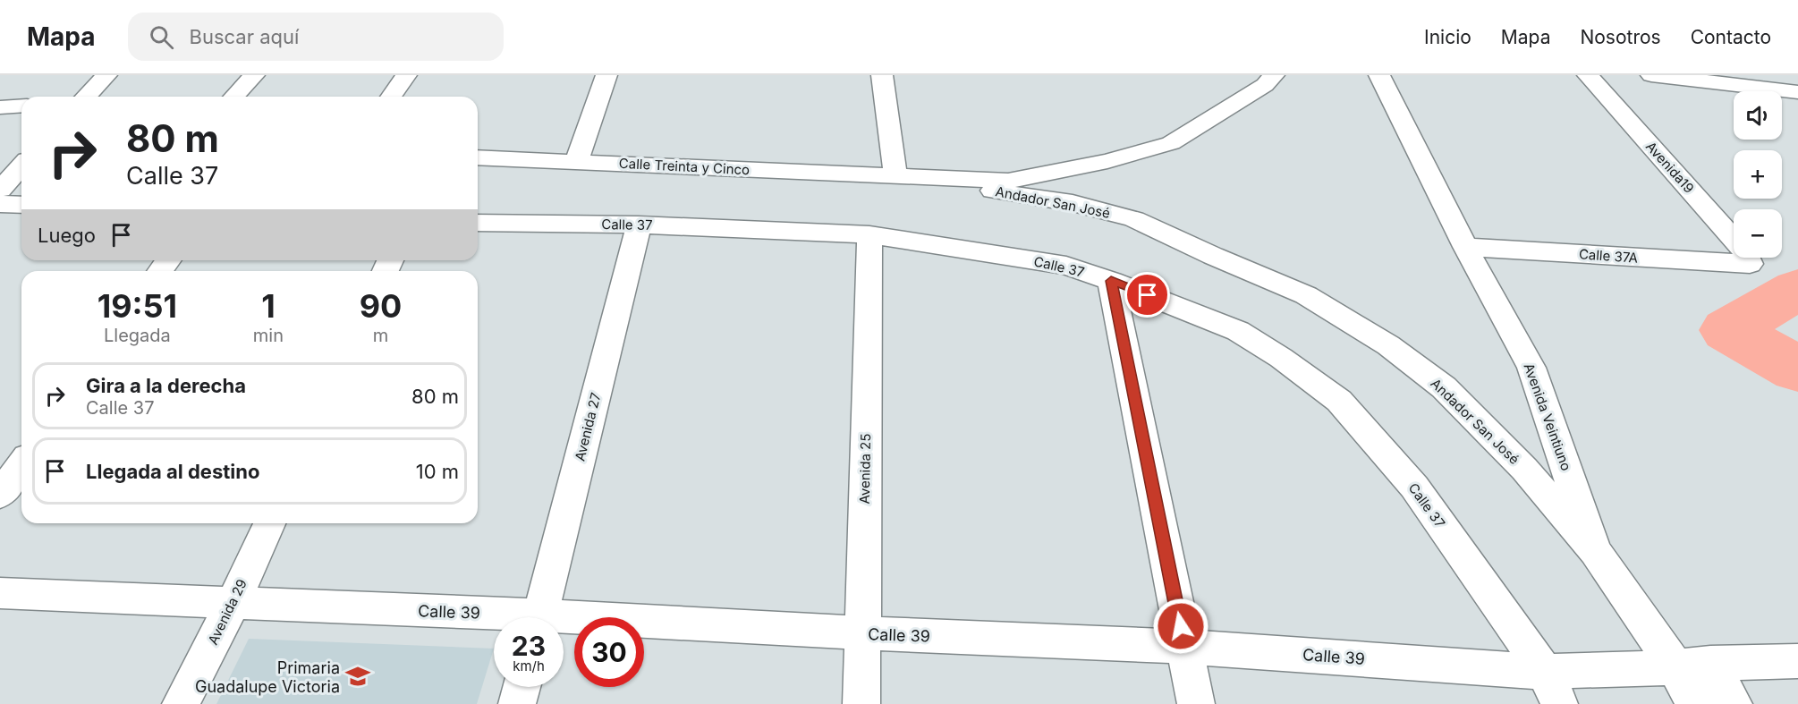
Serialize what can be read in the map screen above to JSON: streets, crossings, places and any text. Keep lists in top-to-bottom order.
{
  "streets": {
    "street": [
      "Calle Treinta y Cinco",
      "Avenida19",
      "Andador San José",
      "Calle 37",
      "Calle 37A",
      "Avenida Veintiuno",
      "Avenida 27",
      "Avenida 25",
      "Avenida 29",
      "Calle 39"
    ]
  },
  "crossings": [
    ["Calle Treinta y Cinco", "Andador San José"],
    ["Avenida19", "Calle 37A"],
    ["Andador San José", "Avenida Veintiuno"],
    ["Calle 37", "Avenida 27"],
    ["Calle 37", "Avenida 25"],
    ["Calle 37", "Calle 39"],
    ["Calle 37A", "Avenida Veintiuno"],
    ["Avenida Veintiuno", "Calle 39"],
    ["Avenida 25", "Calle 39"],
    ["Avenida 29", "Calle 39"]
  ],
  "places": {
    "school or university": ["Primaria Guadalupe Victoria"]
  },
  "page": {
    "header": "Mapa",
    "search": "Buscar aquí",
    "nav": [
      "Inicio",
      "Mapa",
      "Nosotros",
      "Contacto"
    ],
    "map_buttons": ["+", "−"],
    "turn": ["80 m", "Calle 37"],
    "then": "Luego",
    "eta": [
      "19:51",
      "Llegada",
      "1",
      "min",
      "90",
      "m"
    ],
    "list": [
      {
        "name": "Gira a la derecha",
        "note": "Calle 37",
        "value": "80 m"
      },
      {
        "name": "Llegada al destino",
        "value": "10 m"
      }
    ],
    "speed": "23 km/h",
    "limit": "30"
  }
}
